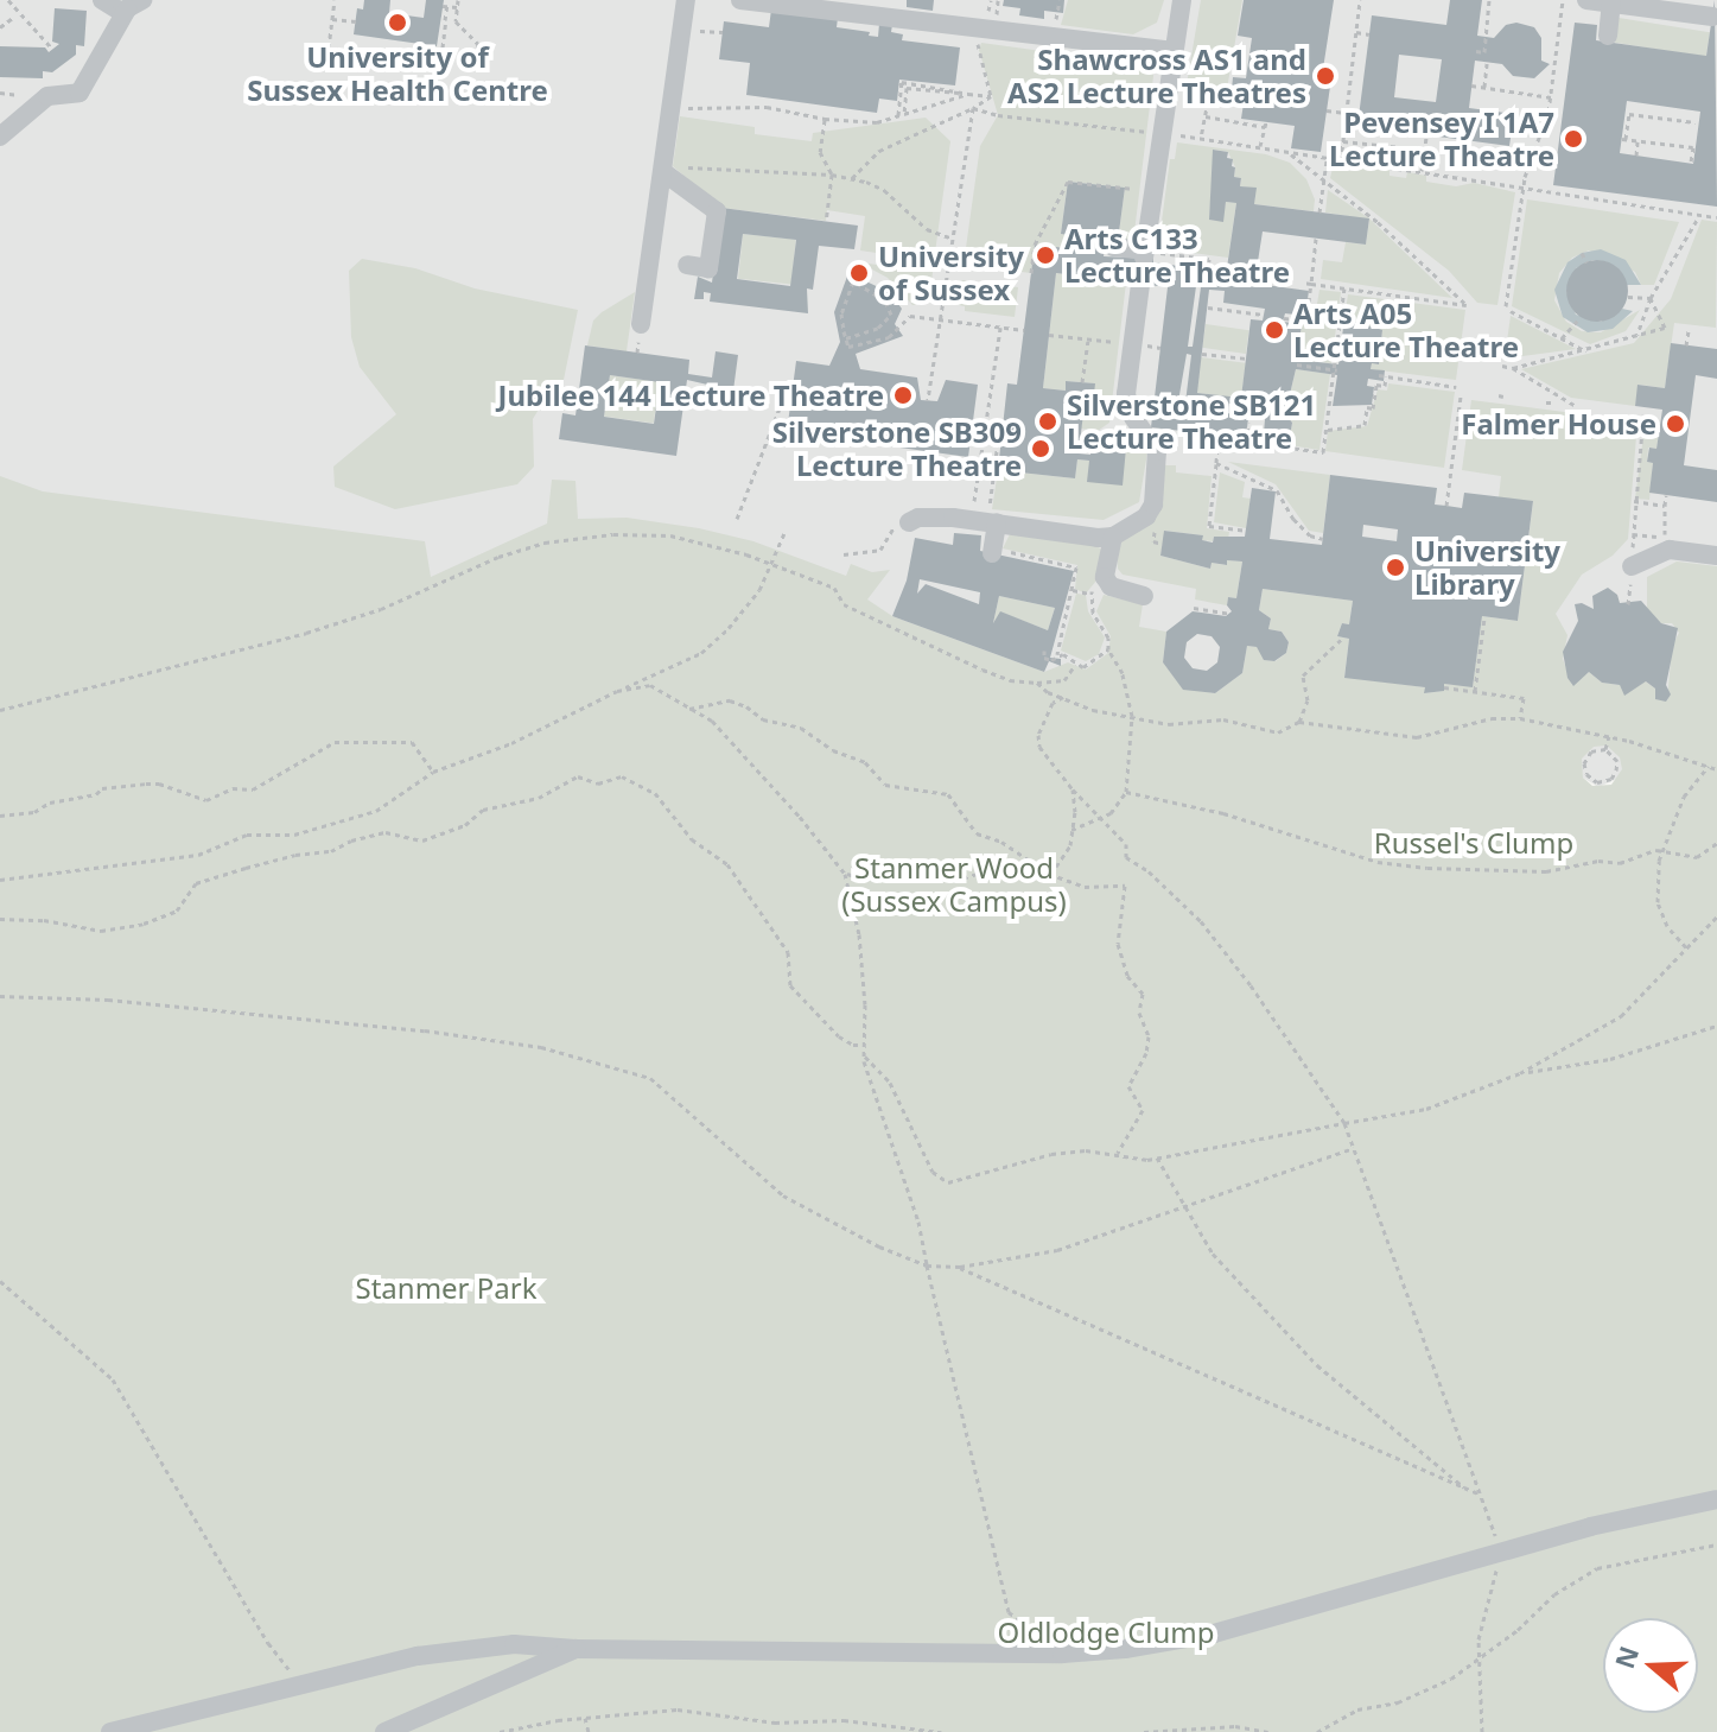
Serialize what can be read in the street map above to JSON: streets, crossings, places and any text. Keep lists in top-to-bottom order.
{
  "parks": [
    "Russel's Clump",
    "Stanmer Wood (Sussex Campus)",
    "Stanmer Park",
    "Oldlodge Clump"
  ],
  "places": [
    "University of Sussex Health Centre",
    "Shawcross AS1 and AS2 Lecture Theatres",
    "Pevensey I 1A7 Lecture Theatre",
    "Arts C133 Lecture Theatre",
    "University of Sussex",
    "Arts A05 Lecture Theatre",
    "Jubilee 144 Lecture Theatre",
    "Silverstone SB121 Lecture Theatre",
    "Falmer House",
    "Silverstone SB309 Lecture Theatre",
    "University Library"
  ],
  "north": "left"
}
